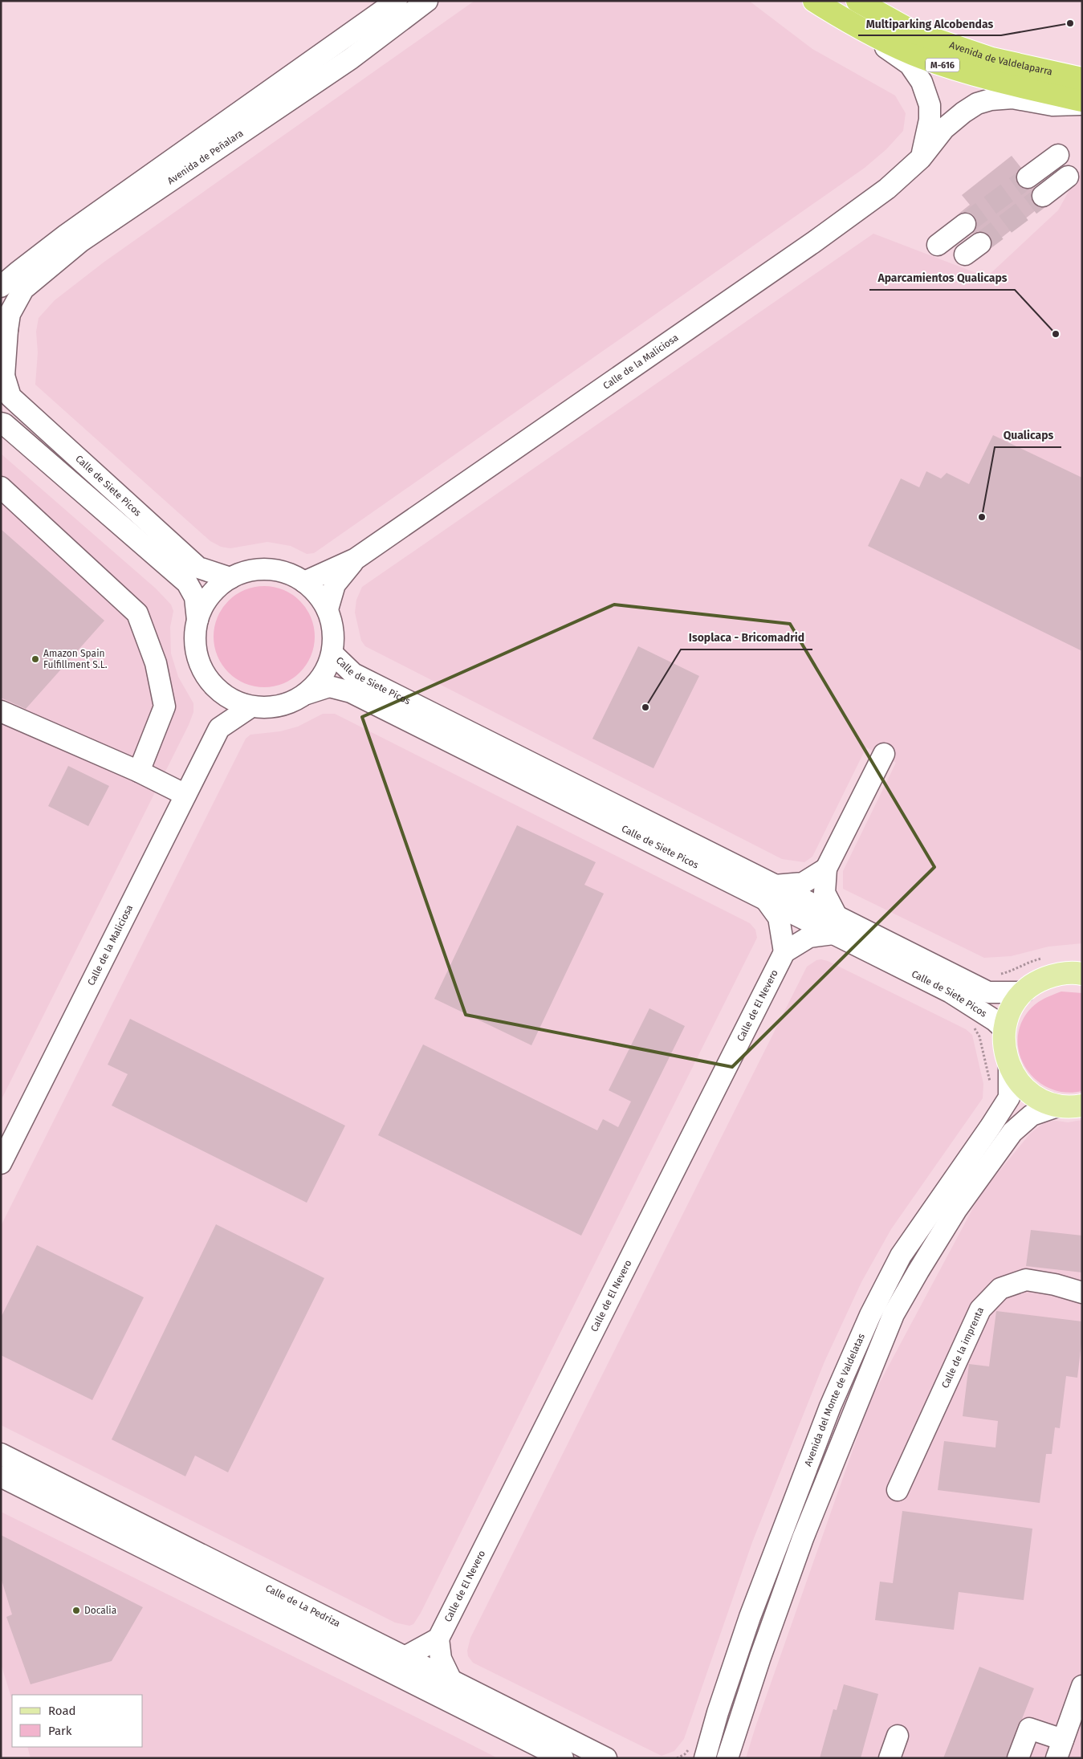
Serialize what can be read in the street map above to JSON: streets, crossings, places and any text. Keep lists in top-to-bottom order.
{
  "streets": {
    "highway": ["Avenida de Valdelaparra", "M-616"],
    "street": [
      "Avenida de Peñalara",
      "Calle de la Maliciosa",
      "Calle de Siete Picos",
      "Calle de El Nevero",
      "Calle de la imprenta",
      "Avenida del Monte de Valdelatas",
      "Calle de La Pedriza"
    ]
  },
  "crossings": [
    ["Avenida de Peñalara", "Calle de Siete Picos"],
    ["Calle de la Maliciosa", "Calle de Siete Picos"]
  ],
  "places": [
    "Multiparking Alcobendas",
    "Aparcamientos Qualicaps",
    "Qualicaps",
    "Amazon Spain Fulfillment S.L.",
    "Isoplaca - Bricomadrid",
    "Docalia"
  ],
  "legend": ["Road", "Park"]
}
